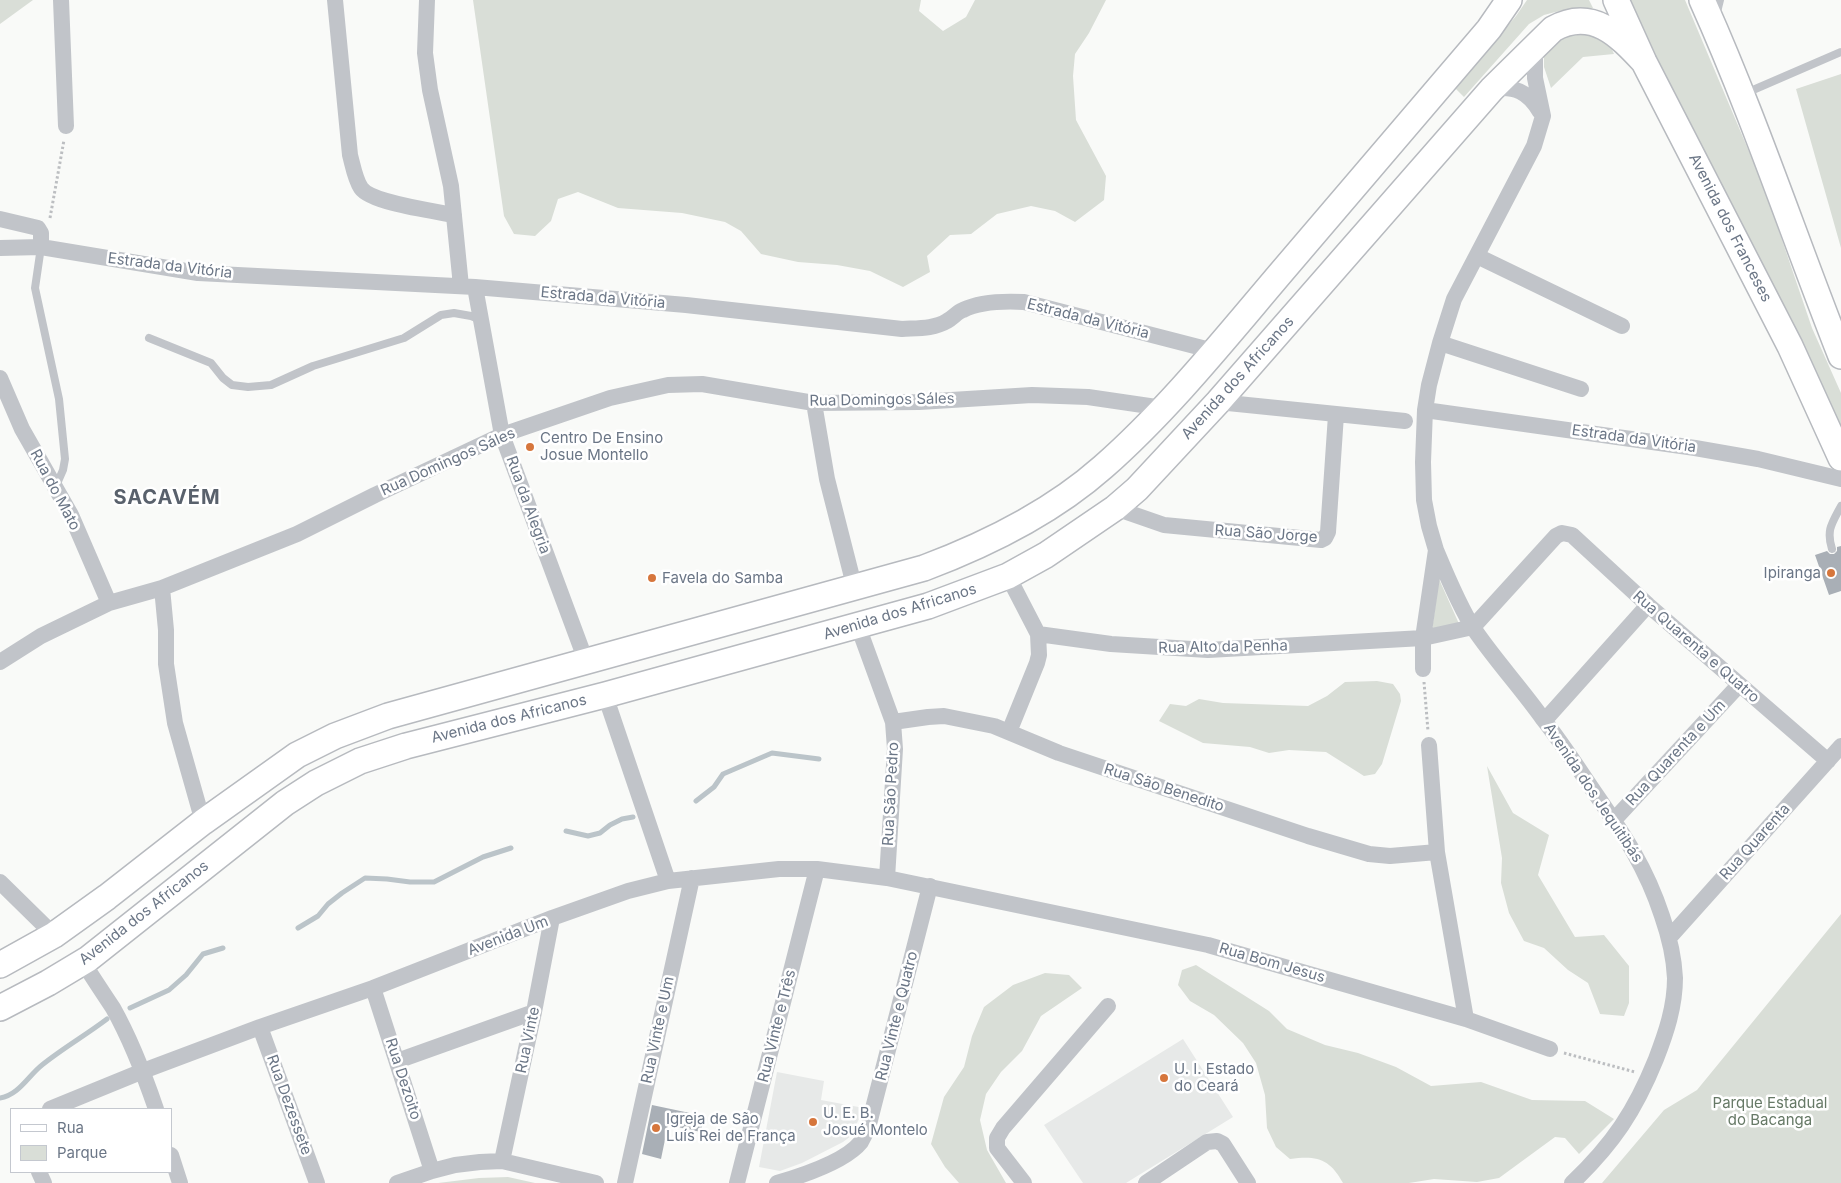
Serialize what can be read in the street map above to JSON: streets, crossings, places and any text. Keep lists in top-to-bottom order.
{
  "streets": {
    "main road": ["Avenida dos Franceses", "Avenida dos Africanos"],
    "street": [
      "Estrada da Vitória",
      "Rua Domingos Sáles",
      "Rua do Mato",
      "Rua da Alegria",
      "Rua São Jorge",
      "Rua Alto da Penha",
      "Rua Quarenta e Quatro",
      "Rua Quarenta e Um",
      "Rua São Benedito",
      "Avenida dos Jequitibás",
      "Rua São Pedro",
      "Rua Quarenta",
      "Avenida Um",
      "Rua Bom Jesus",
      "Rua Vinte e Quatro",
      "Rua Vinte e Três",
      "Rua Vinte e Um",
      "Rua Vinte",
      "Rua Dezoito",
      "Rua Dezessete"
    ]
  },
  "crossings": [
    ["Avenida dos Franceses", "Avenida dos Africanos"],
    ["Estrada da Vitória", "Rua da Alegria"],
    ["Estrada da Vitória", "Avenida dos Jequitibás"],
    ["Avenida dos Africanos", "Rua São Jorge"],
    ["Avenida dos Africanos", "Rua São Pedro"],
    ["Rua Domingos Sáles", "Rua do Mato"],
    ["Rua Domingos Sáles", "Rua da Alegria"],
    ["Rua Alto da Penha", "Rua Quarenta e Quatro"],
    ["Rua Alto da Penha", "Avenida dos Jequitibás"],
    ["Rua Quarenta e Quatro", "Rua Quarenta e Um"],
    ["Rua Quarenta e Quatro", "Avenida dos Jequitibás"],
    ["Rua Quarenta e Quatro", "Rua Quarenta"],
    ["Rua Quarenta e Um", "Avenida dos Jequitibás"],
    ["Rua São Benedito", "Rua São Pedro"],
    ["Avenida dos Jequitibás", "Rua Quarenta"],
    ["Rua São Pedro", "Avenida Um"],
    ["Rua São Pedro", "Rua Bom Jesus"],
    ["Avenida Um", "Rua Bom Jesus"],
    ["Avenida Um", "Rua Vinte e Três"],
    ["Avenida Um", "Rua Vinte e Um"],
    ["Avenida Um", "Rua Vinte"],
    ["Avenida Um", "Rua Dezoito"],
    ["Avenida Um", "Rua Dezessete"],
    ["Rua Bom Jesus", "Rua Vinte e Quatro"]
  ],
  "districts": ["SACAVÉM"],
  "parks": ["Parque Estadual do Bacanga"],
  "places": [
    "Centro De Ensino Josue Montello",
    "Ipiranga",
    "Favela do Samba",
    "U. I. Estado do Ceará",
    "U. E. B. Josué Montelo",
    "Igreja de São Luís Rei de França"
  ],
  "legend": ["Rua", "Parque"]
}
